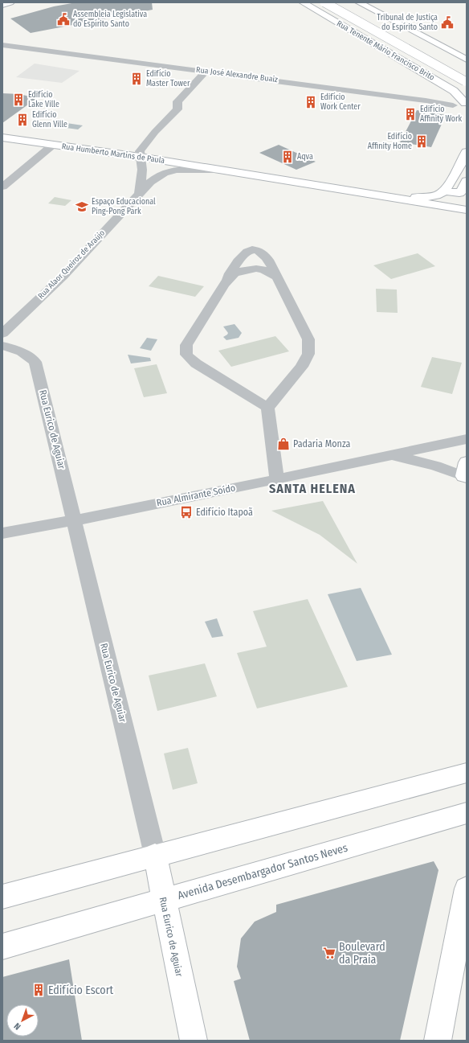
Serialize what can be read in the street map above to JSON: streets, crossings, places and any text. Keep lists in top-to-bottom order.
{
  "streets": {
    "main road": [
      "Rua Tenente Mário Francisco Brito",
      "Rua Humberto Martins de Paula",
      "Rua Eurico de Aguiar",
      "Avenida Desembargador Santos Neves"
    ],
    "street": ["Rua José Alexandre Buaiz", "Rua Alaor Queiroz de Araújo", "Rua Almirante Soído"]
  },
  "crossings": [
    ["Rua Humberto Martins de Paula", "Rua Alaor Queiroz de Araújo"],
    ["Rua Eurico de Aguiar", "Rua Almirante Soído"],
    ["Rua Eurico de Aguiar", "Avenida Desembargador Santos Neves"]
  ],
  "districts": ["SANTA HELENA"],
  "places": {
    "public building": ["Assembleia Legislativa do Espírito Santo", "Tribunal de Justiça do Espírito Santo"],
    "building": [
      "Edifício Master Tower",
      "Edifício Lake Ville",
      "Edifício Work Center",
      "Edifício Affinity Work",
      "Edifício Glenn Ville",
      "Edifício Affinity Home",
      "Aqva",
      "Edifício Escort"
    ],
    "school or university": ["Espaço Educacional Ping-Pong Park"],
    "shop": ["Padaria Monza"],
    "bus stop": ["Edifício Itapoã"],
    "supermarket": ["Boulevard da Praia"]
  },
  "north": "bottom left"
}
